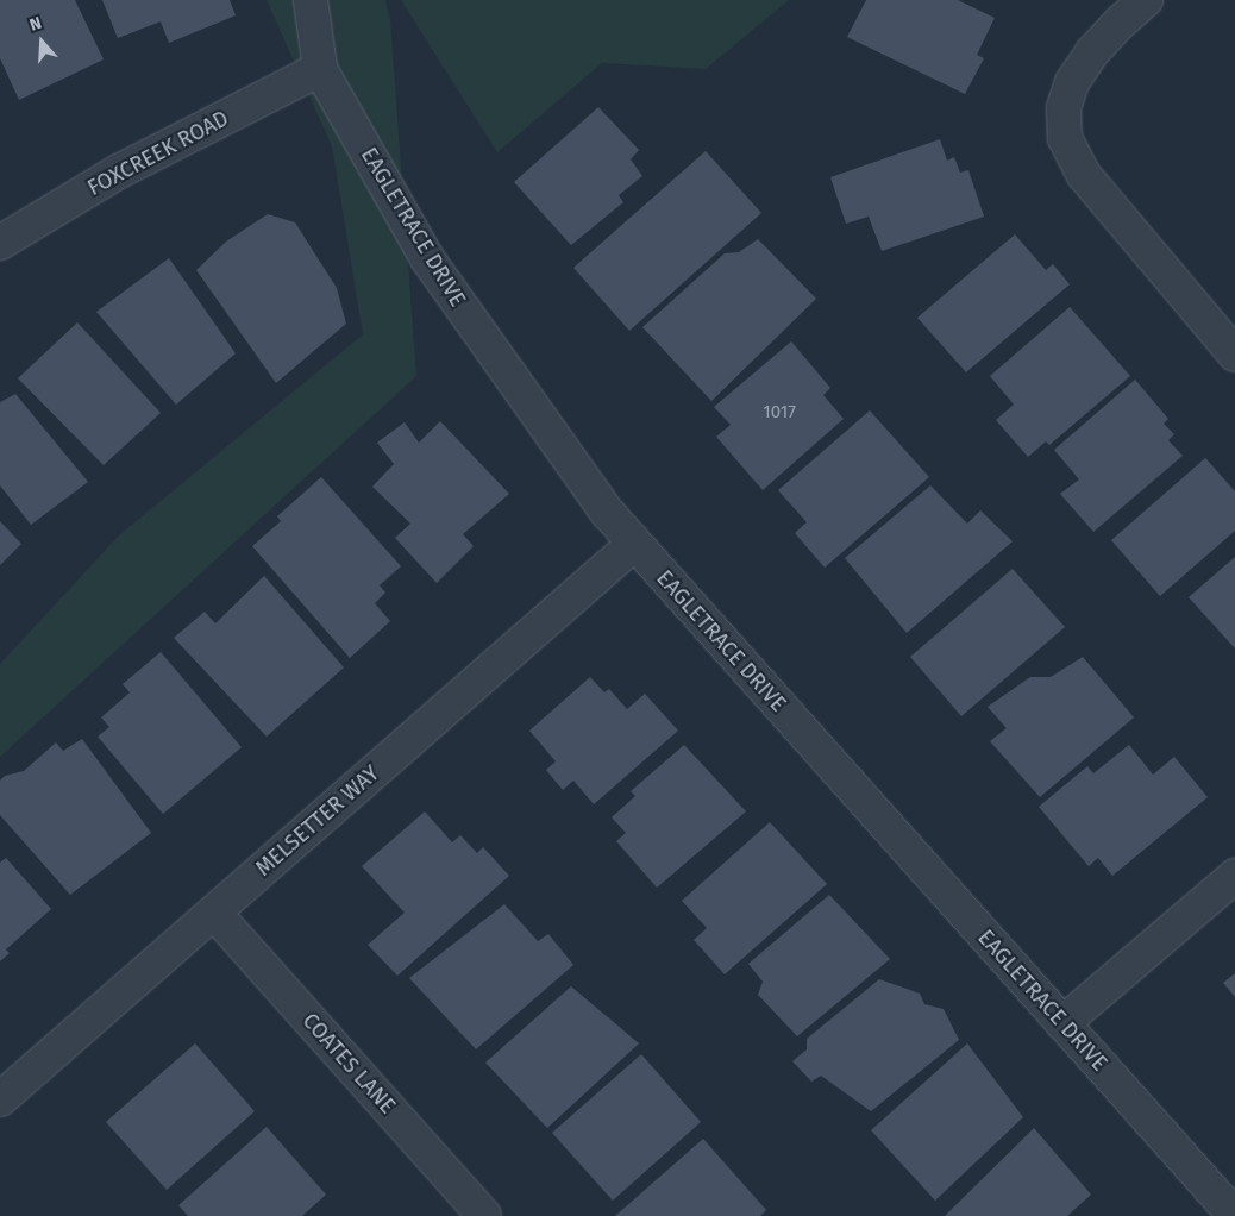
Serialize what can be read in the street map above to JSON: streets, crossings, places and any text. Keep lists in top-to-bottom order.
{
  "streets": {
    "street": [
      "FOXCREEK ROAD",
      "EAGLETRACE DRIVE",
      "MELSETTER WAY",
      "COATES LANE"
    ]
  },
  "crossings": [
    ["FOXCREEK ROAD", "EAGLETRACE DRIVE"],
    ["EAGLETRACE DRIVE", "MELSETTER WAY"],
    ["MELSETTER WAY", "COATES LANE"]
  ],
  "house_numbers": ["1017"],
  "north": "top"
}
